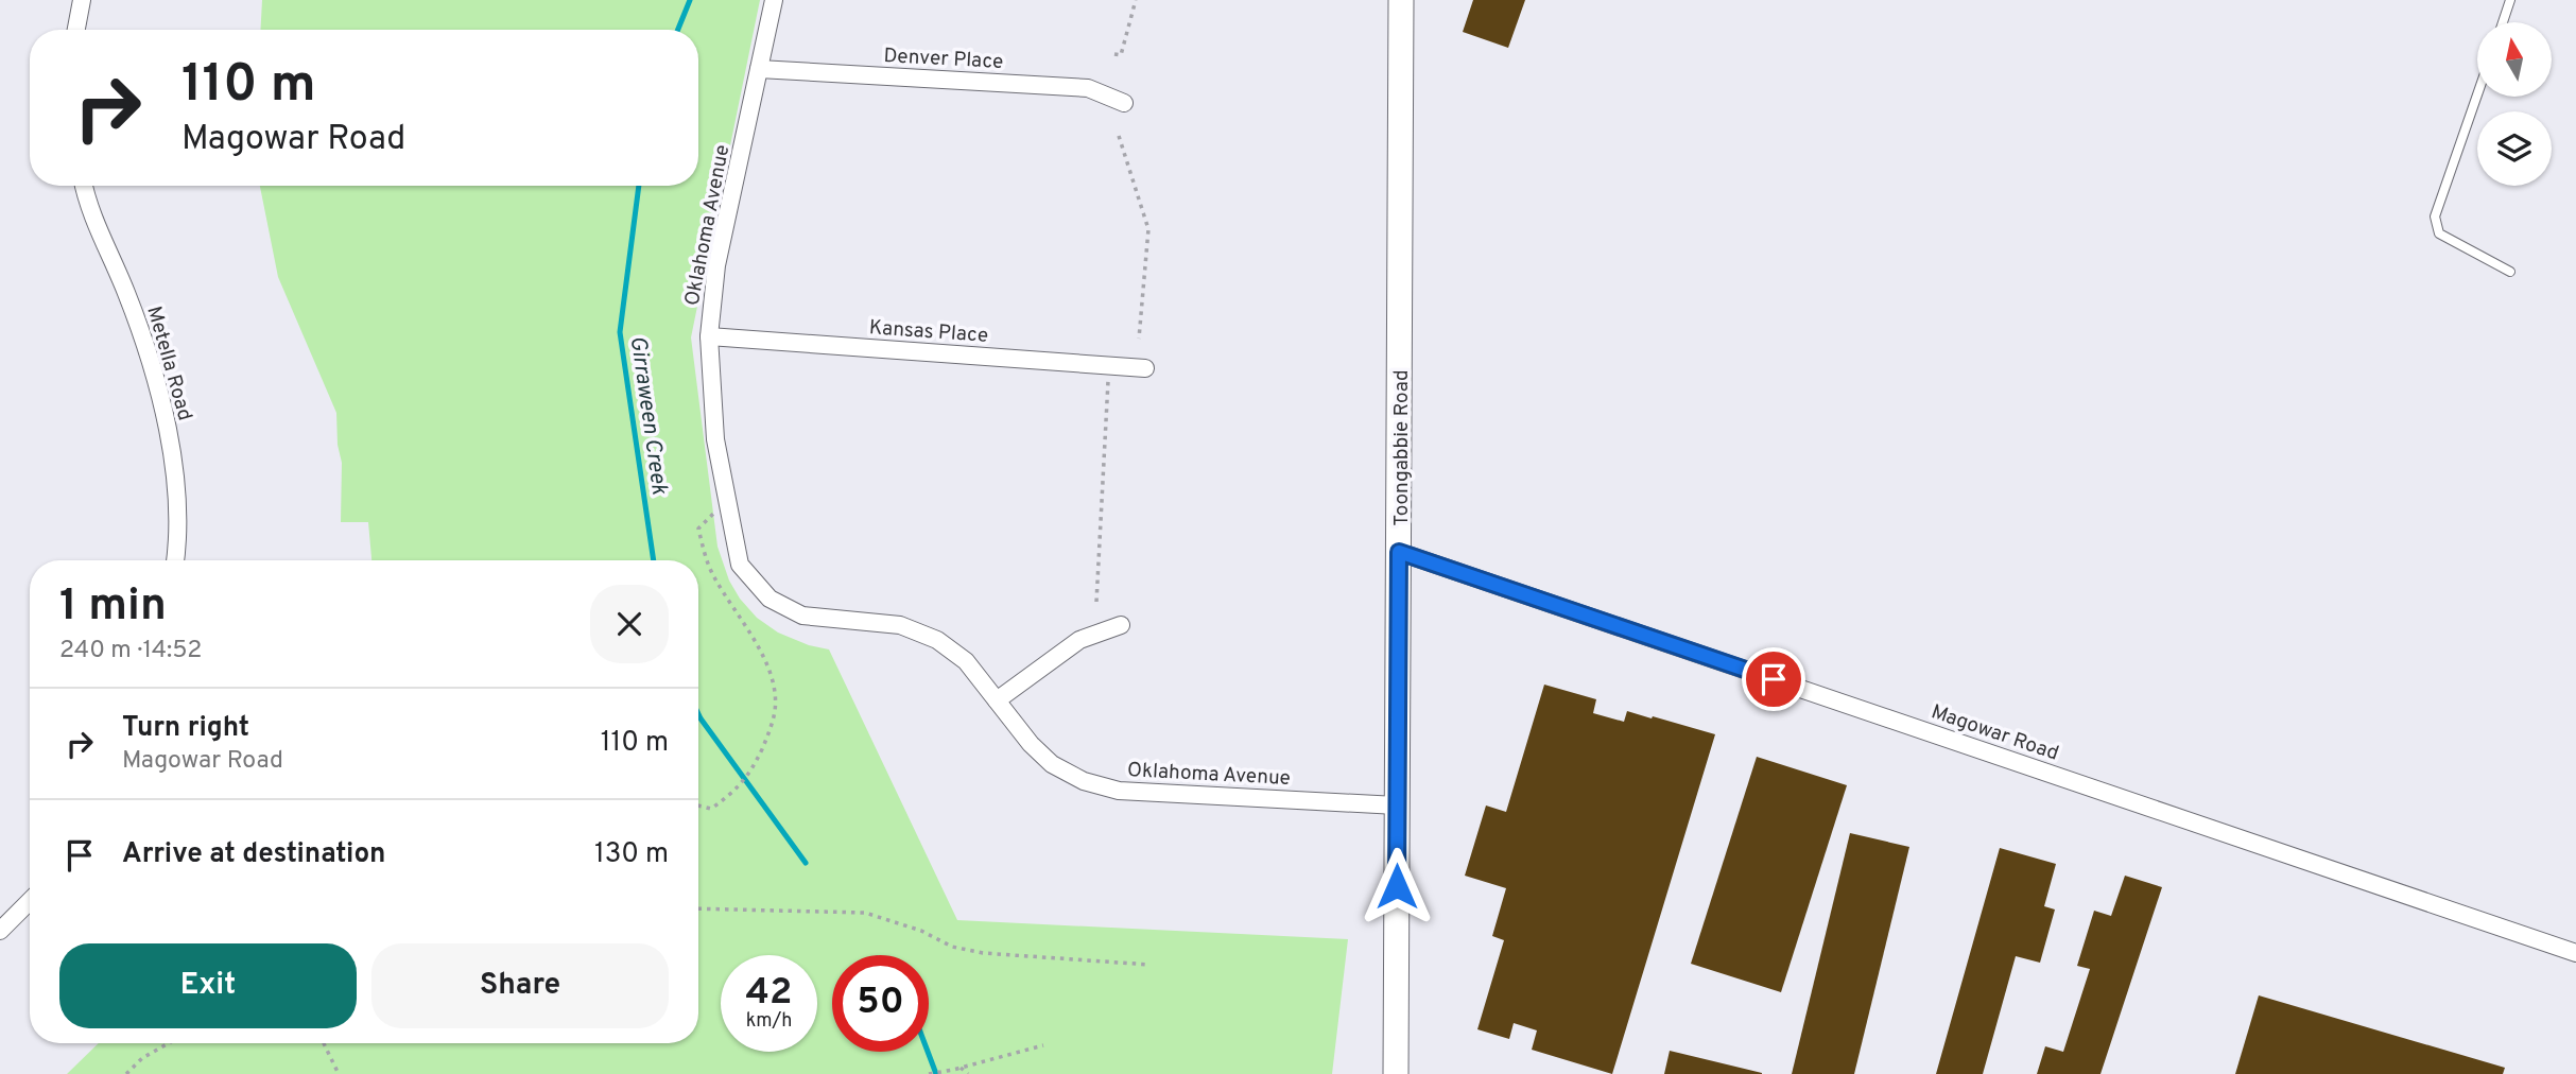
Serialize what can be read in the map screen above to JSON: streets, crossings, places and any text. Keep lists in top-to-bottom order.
{
  "streets": {
    "main road": ["Toongabbie Road"],
    "street": [
      "Denver Place",
      "Oklahoma Avenue",
      "Kansas Place",
      "Metella Road",
      "Magowar Road"
    ]
  },
  "crossings": [
    ["Denver Place", "Oklahoma Avenue"],
    ["Oklahoma Avenue", "Kansas Place"],
    ["Oklahoma Avenue", "Toongabbie Road"],
    ["Toongabbie Road", "Magowar Road"]
  ],
  "water": ["Girraween Creek"],
  "north": "top",
  "page": {
    "turn": ["110 m", "Magowar Road"],
    "heading": ["1 min", "240 m · 14:52"],
    "list": [
      {
        "name": "Turn right",
        "note": "Magowar Road",
        "value": "110 m"
      },
      {
        "name": "Arrive at destination",
        "value": "130 m"
      }
    ],
    "buttons": ["Exit", "Share"],
    "speed": "42 km/h",
    "limit": "50"
  }
}
